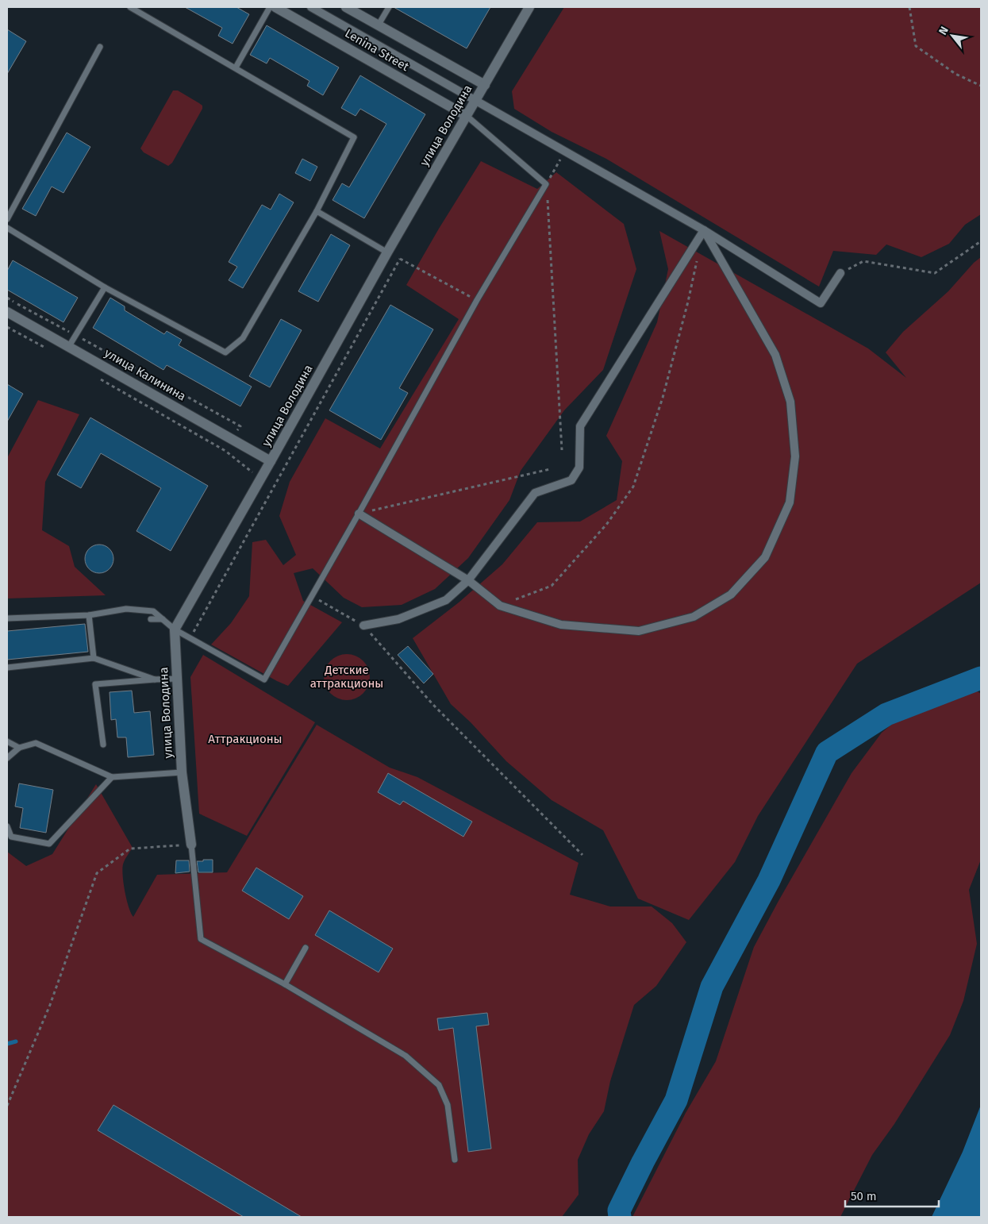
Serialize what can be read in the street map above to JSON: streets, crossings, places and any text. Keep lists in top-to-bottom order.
{
  "streets": {
    "street": ["Lenina Street", "улица Володина", "улица Калинина"]
  },
  "crossings": [
    ["Lenina Street", "улица Володина"],
    ["улица Володина", "улица Калинина"]
  ],
  "parks": ["Детские аттракционы", "Аттракционы"],
  "scale_bar": "50 m",
  "north": "top left"
}
